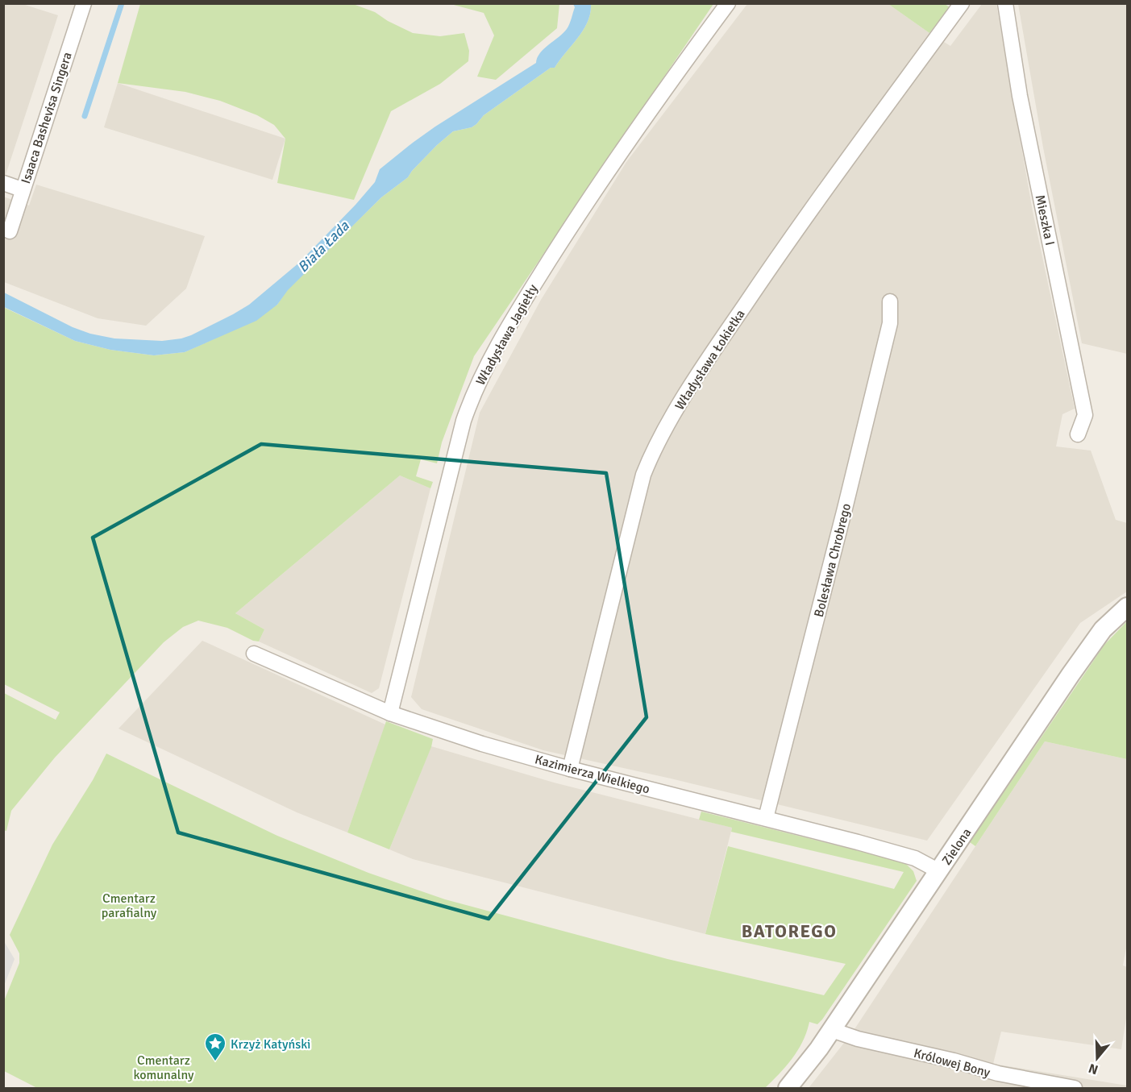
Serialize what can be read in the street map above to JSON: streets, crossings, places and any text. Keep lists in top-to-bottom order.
{
  "streets": {
    "street": [
      "Isaaca Bashevisa Singera",
      "Mieszka I",
      "Władysława Jagiełły",
      "Władysława Łokietka",
      "Bolesława Chrobrego",
      "Kazimierza Wielkiego",
      "Zielona",
      "Królowej Bony"
    ]
  },
  "crossings": [
    ["Władysława Jagiełły", "Kazimierza Wielkiego"],
    ["Władysława Łokietka", "Kazimierza Wielkiego"],
    ["Bolesława Chrobrego", "Kazimierza Wielkiego"],
    ["Kazimierza Wielkiego", "Zielona"],
    ["Zielona", "Królowej Bony"]
  ],
  "districts": ["BATOREGO"],
  "water": ["Biała Łada"],
  "parks": ["Cmentarz parafialny", "Cmentarz komunalny"],
  "places": {
    "place": ["Krzyż Katyński"]
  },
  "north": "bottom"
}
